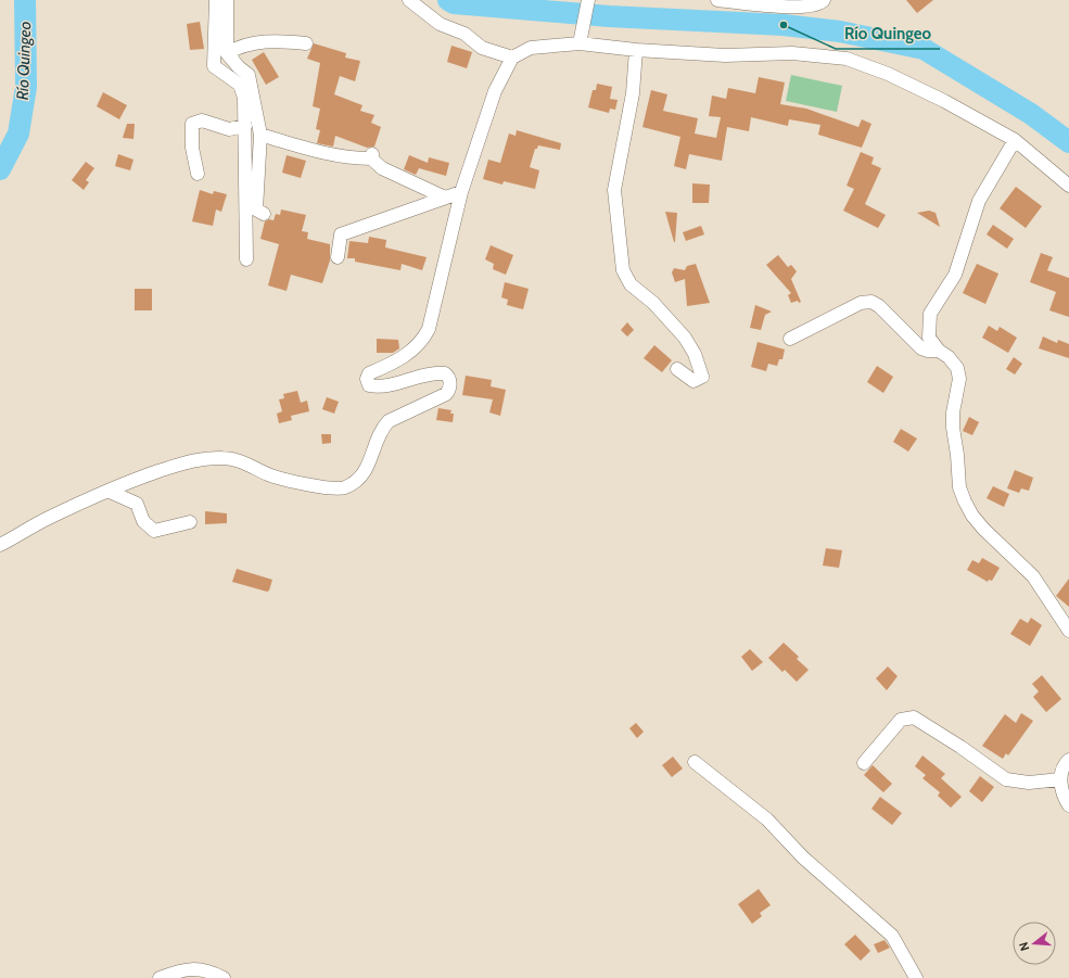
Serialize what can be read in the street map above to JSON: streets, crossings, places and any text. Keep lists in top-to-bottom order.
{
  "water": ["Río Quingeo"],
  "places": ["Río Quingeo"],
  "north": "left"
}
